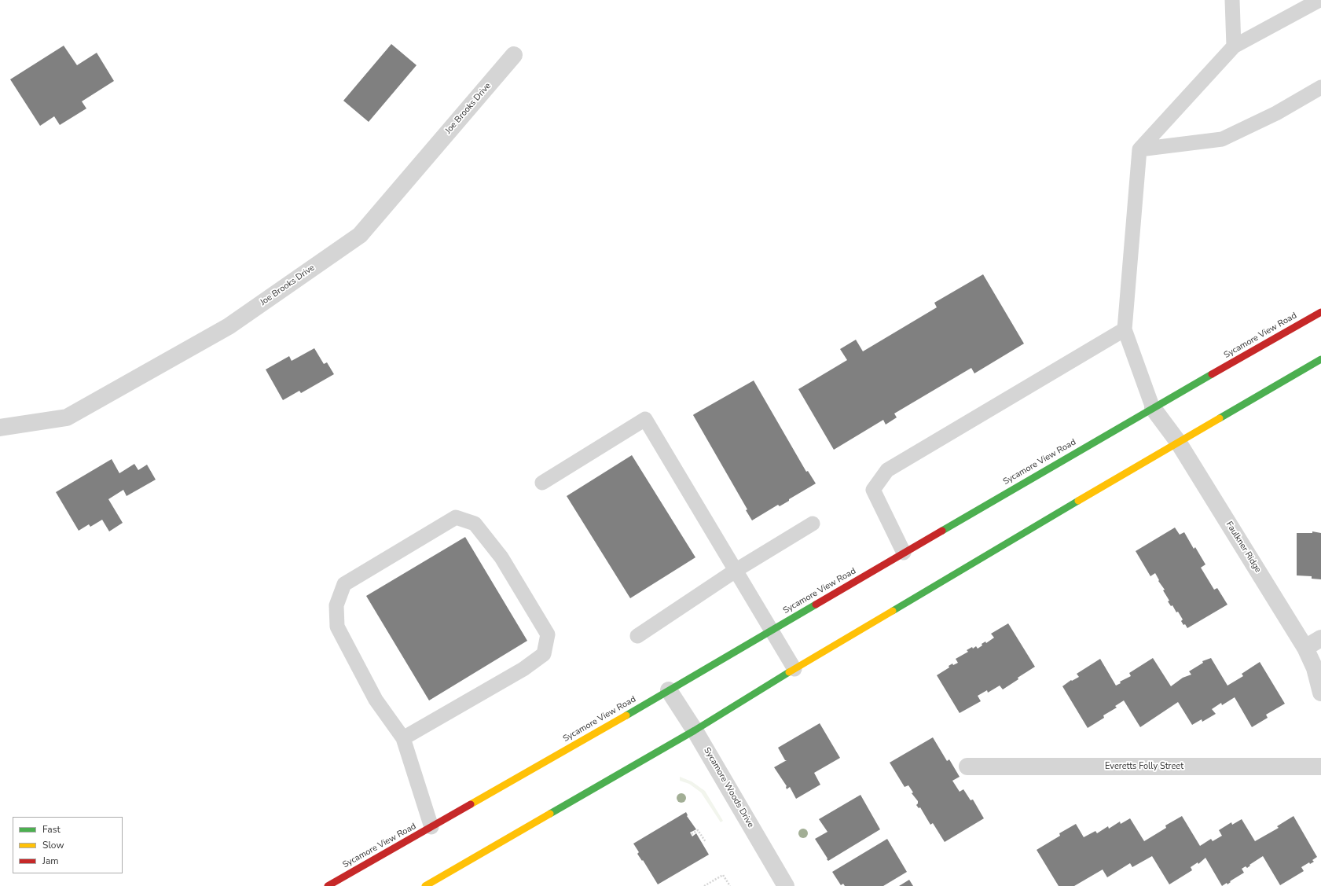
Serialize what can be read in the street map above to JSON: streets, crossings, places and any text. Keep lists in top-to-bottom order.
{
  "streets": {
    "main road": ["Sycamore View Road"],
    "street": [
      "Joe Brooks Drive",
      "Faulkner Ridge",
      "Everetts Folly Street",
      "Sycamore Woods Drive"
    ]
  },
  "crossings": [
    ["Sycamore View Road", "Faulkner Ridge"],
    ["Sycamore View Road", "Sycamore Woods Drive"]
  ],
  "legend": ["Fast", "Slow", "Jam"]
}
